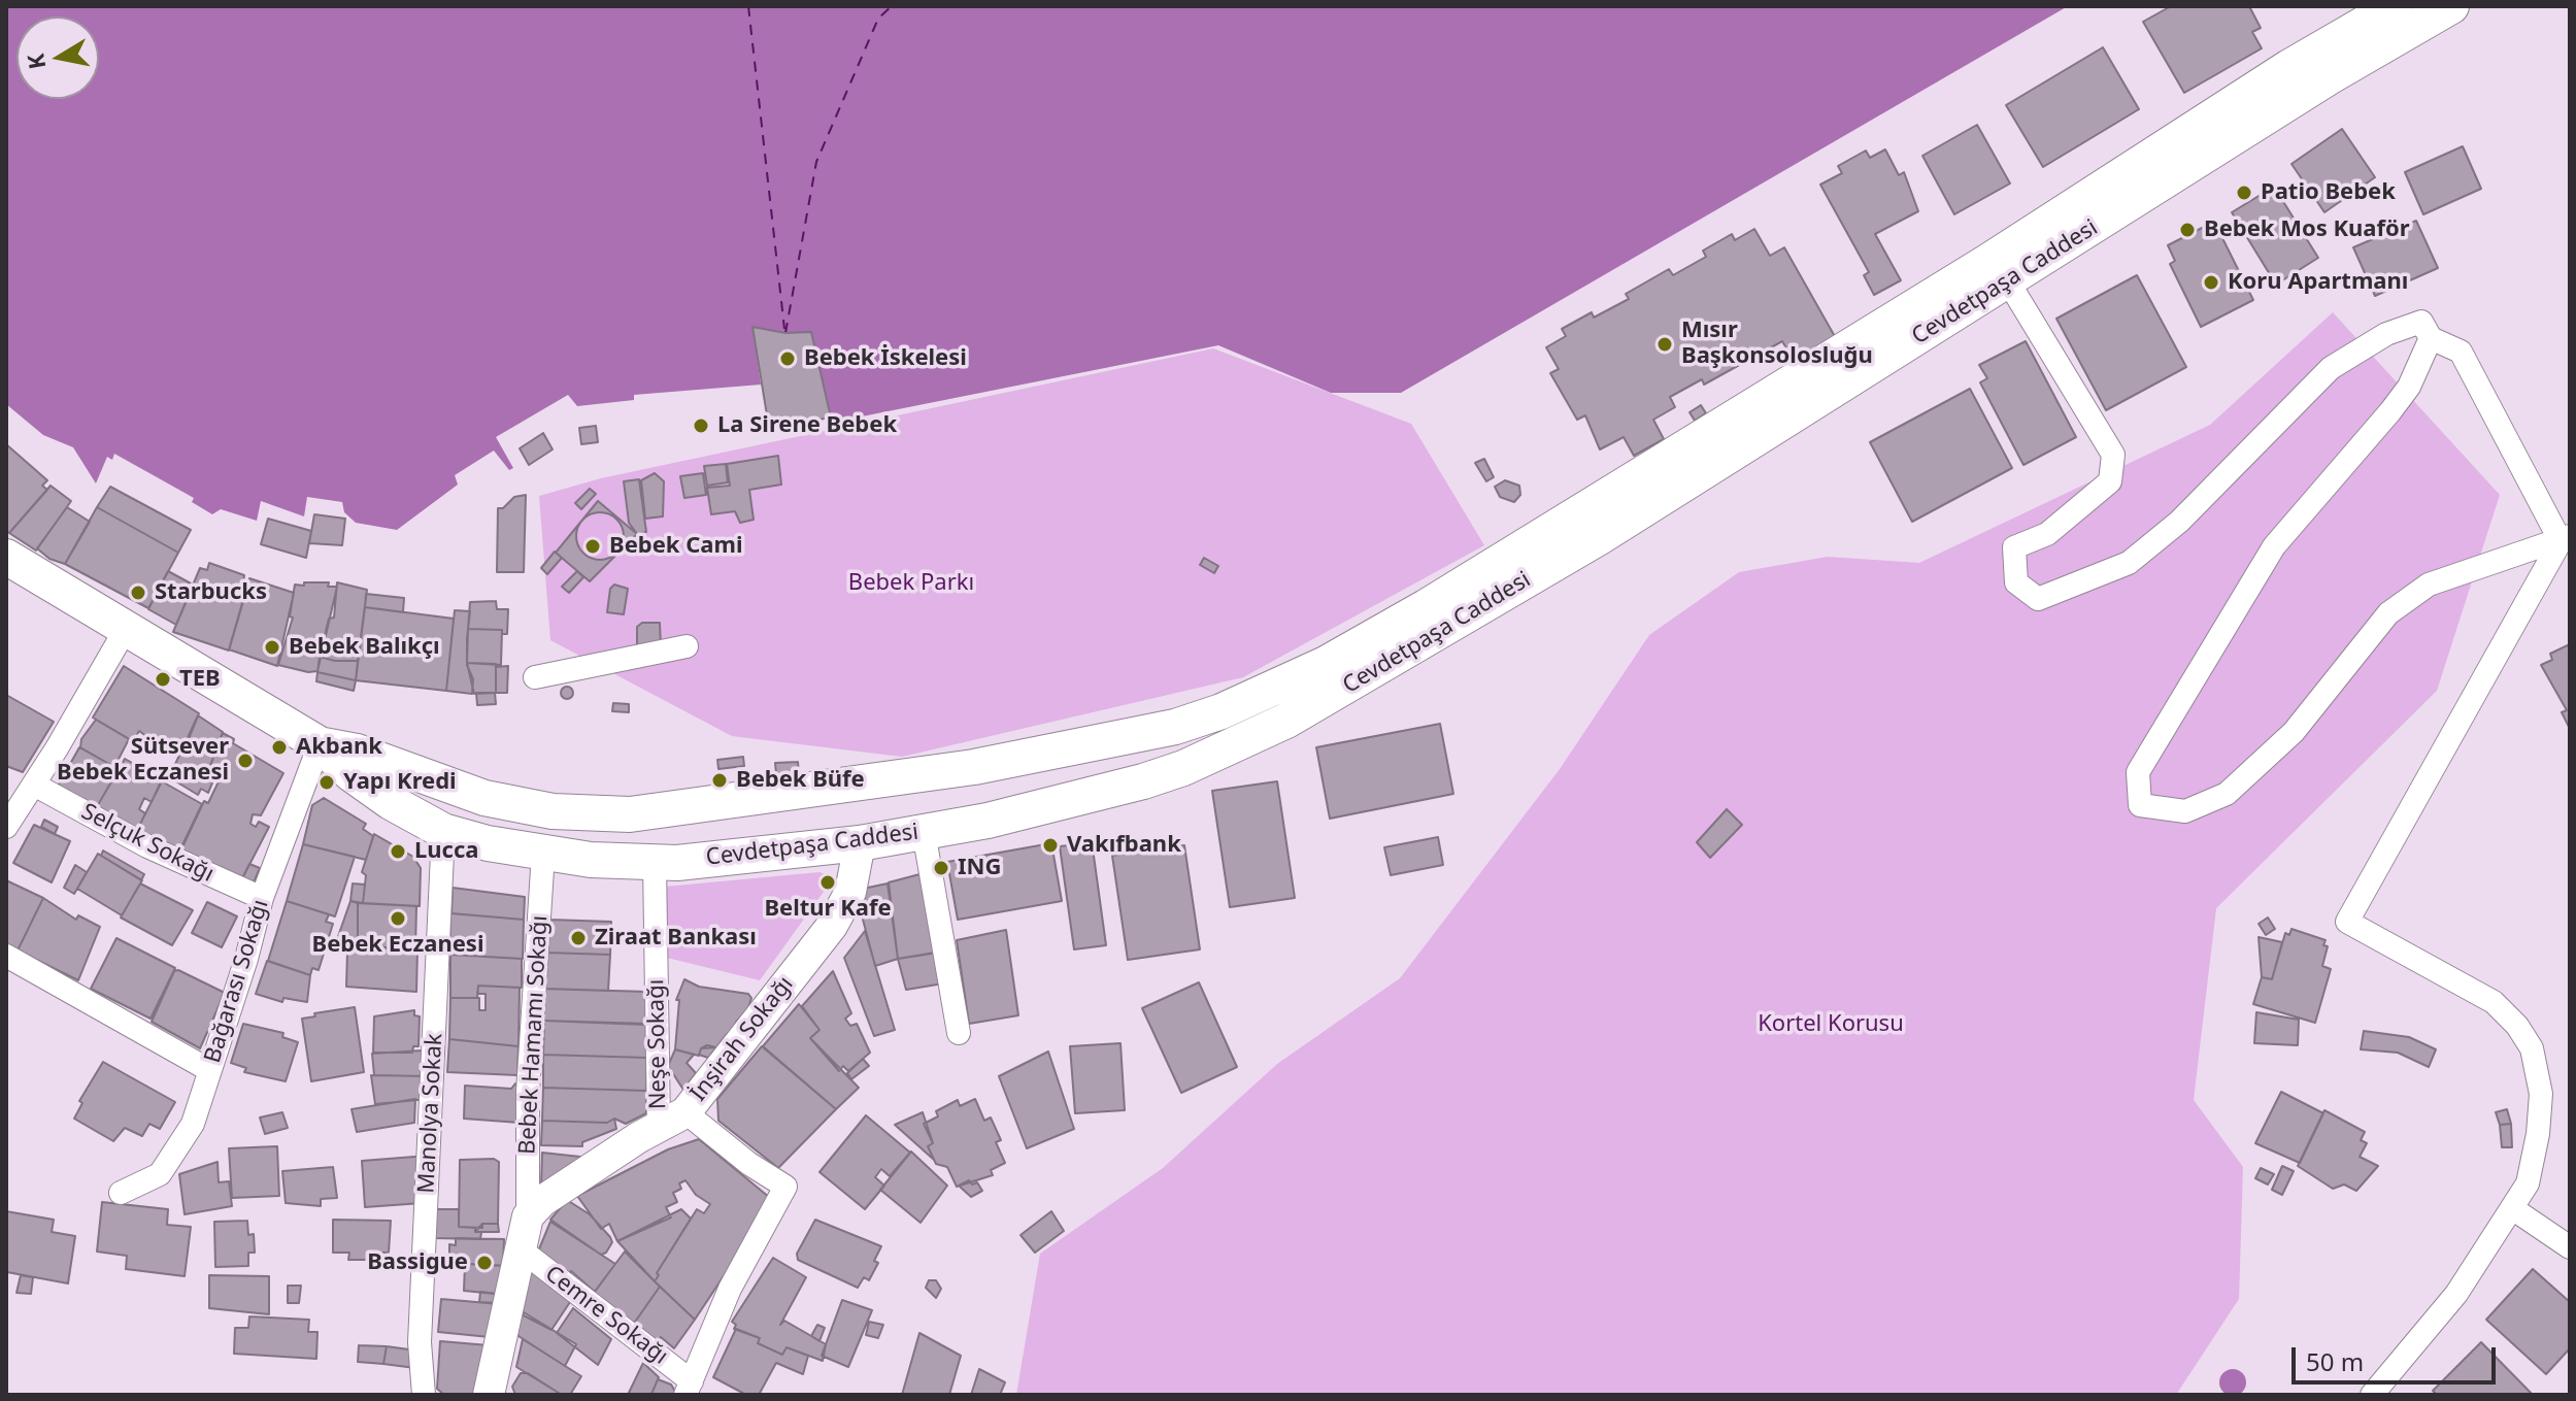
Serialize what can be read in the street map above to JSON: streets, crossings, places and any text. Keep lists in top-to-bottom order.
{
  "streets": {
    "main road": ["Cevdetpaşa Caddesi"],
    "street": [
      "Selçuk Sokağı",
      "Bağarası Sokağı",
      "Bebek Hamamı Sokağı",
      "İnşirah Sokağı",
      "Neşe Sokağı",
      "Manolya Sokak",
      "Cemre Sokağı"
    ]
  },
  "crossings": [
    ["Cevdetpaşa Caddesi", "Bağarası Sokağı"],
    ["Cevdetpaşa Caddesi", "Bebek Hamamı Sokağı"],
    ["Cevdetpaşa Caddesi", "İnşirah Sokağı"],
    ["Cevdetpaşa Caddesi", "Neşe Sokağı"],
    ["Cevdetpaşa Caddesi", "Manolya Sokak"],
    ["Selçuk Sokağı", "Bağarası Sokağı"],
    ["Bebek Hamamı Sokağı", "İnşirah Sokağı"],
    ["İnşirah Sokağı", "Neşe Sokağı"]
  ],
  "parks": ["Bebek Parkı", "Kortel Korusu"],
  "places": [
    "Patio Bebek",
    "Bebek Mos Kuaför",
    "Koru Apartmanı",
    "Mısır Başkonsolosluğu",
    "Bebek İskelesi",
    "La Sirene Bebek",
    "Bebek Cami",
    "Starbucks",
    "Bebek Balıkçı",
    "TEB",
    "Akbank",
    "Sütsever Bebek Eczanesi",
    "Bebek Büfe",
    "Yapı Kredi",
    "Vakıfbank",
    "Lucca",
    "ING",
    "Beltur Kafe",
    "Bebek Eczanesi",
    "Ziraat Bankası",
    "Bassigue"
  ],
  "scale_bar": "50 m",
  "north": "left"
}
